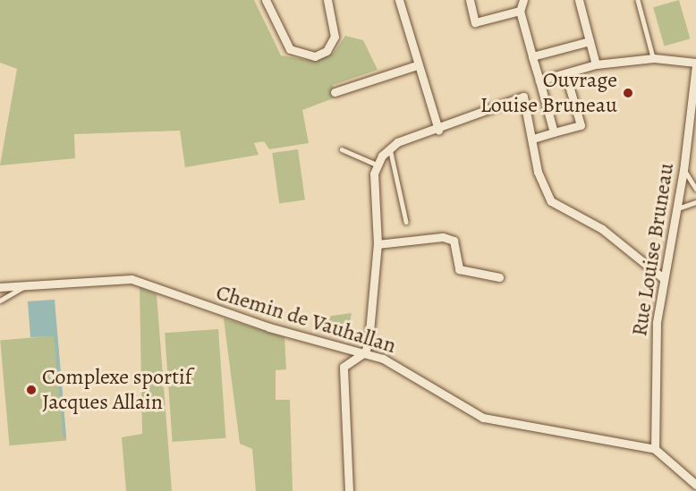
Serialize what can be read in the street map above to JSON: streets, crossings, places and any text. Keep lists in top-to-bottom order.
{
  "streets": {
    "street": ["Rue Louise Bruneau", "Chemin de Vauhallan"]
  },
  "crossings": [
    ["Rue Louise Bruneau", "Chemin de Vauhallan"]
  ],
  "places": ["Ouvrage Louise Bruneau", "Complexe sportif Jacques Allain"]
}
